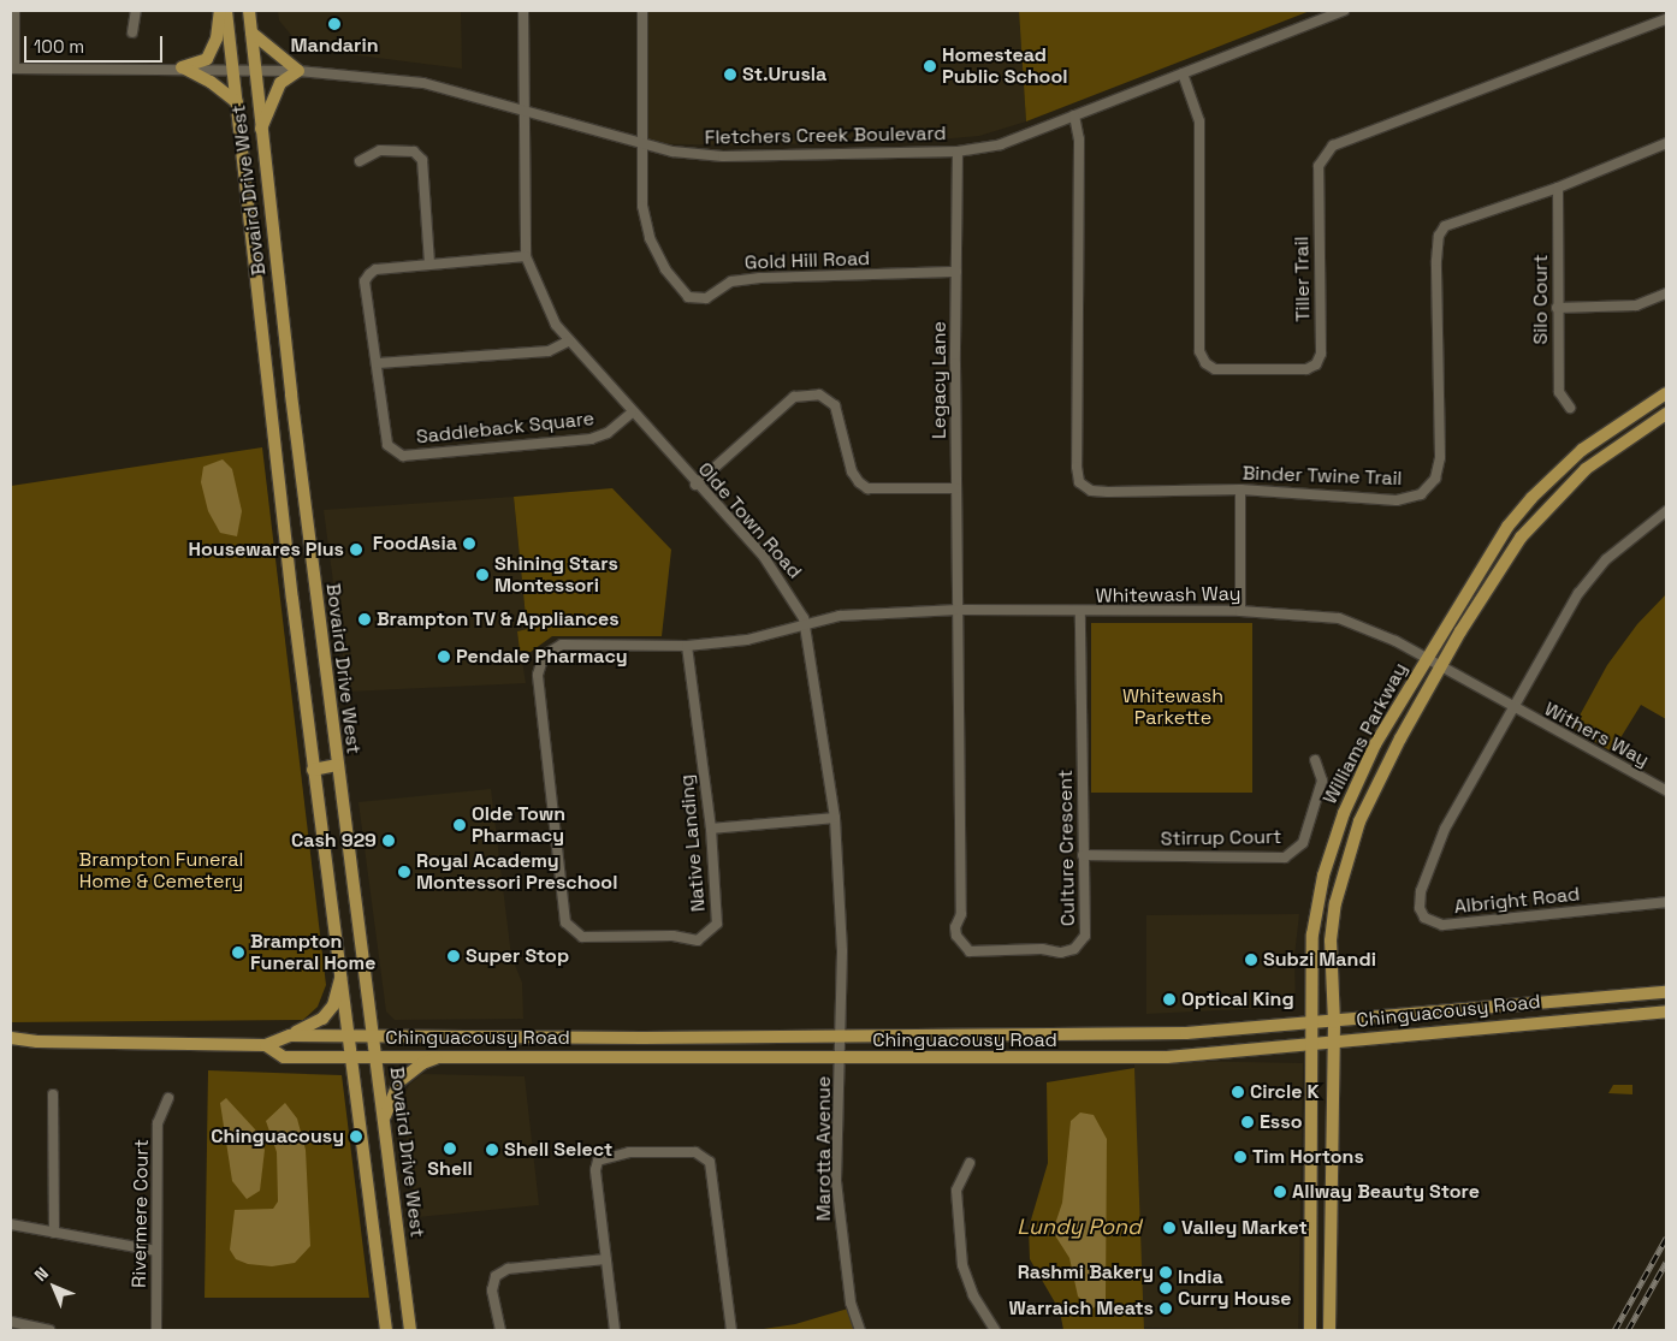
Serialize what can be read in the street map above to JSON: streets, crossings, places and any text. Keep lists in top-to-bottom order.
{
  "streets": {
    "main road": ["Bovaird Drive West", "Williams Parkway", "Chinguacousy Road"],
    "street": [
      "Fletchers Creek Boulevard",
      "Gold Hill Road",
      "Tiller Trail",
      "Silo Court",
      "Legacy Lane",
      "Saddleback Square",
      "Binder Twine Trail",
      "Olde Town Road",
      "Whitewash Way",
      "Withers Way",
      "Stirrup Court",
      "Native Landing",
      "Culture Crescent",
      "Albright Road",
      "Marotta Avenue",
      "Rivermere Court"
    ]
  },
  "crossings": [
    ["Fletchers Creek Boulevard", "Bovaird Drive West"],
    ["Fletchers Creek Boulevard", "Gold Hill Road"],
    ["Fletchers Creek Boulevard", "Tiller Trail"],
    ["Fletchers Creek Boulevard", "Legacy Lane"],
    ["Fletchers Creek Boulevard", "Binder Twine Trail"],
    ["Fletchers Creek Boulevard", "Olde Town Road"],
    ["Bovaird Drive West", "Chinguacousy Road"],
    ["Gold Hill Road", "Legacy Lane"],
    ["Silo Court", "Binder Twine Trail"],
    ["Legacy Lane", "Whitewash Way"],
    ["Legacy Lane", "Culture Crescent"],
    ["Saddleback Square", "Olde Town Road"],
    ["Olde Town Road", "Whitewash Way"],
    ["Olde Town Road", "Native Landing"],
    ["Olde Town Road", "Chinguacousy Road"],
    ["Olde Town Road", "Marotta Avenue"],
    ["Whitewash Way", "Williams Parkway"],
    ["Whitewash Way", "Withers Way"],
    ["Whitewash Way", "Native Landing"],
    ["Whitewash Way", "Culture Crescent"],
    ["Whitewash Way", "Albright Road"],
    ["Williams Parkway", "Chinguacousy Road"],
    ["Withers Way", "Albright Road"],
    ["Stirrup Court", "Culture Crescent"],
    ["Chinguacousy Road", "Marotta Avenue"]
  ],
  "water": ["Lundy Pond"],
  "parks": ["Whitewash Parkette", "Brampton Funeral Home & Cemetery"],
  "places": [
    "Mandarin",
    "Homestead Public School",
    "St.Urusla",
    "FoodAsia",
    "Housewares Plus",
    "Shining Stars Montessori",
    "Brampton TV & Appliances",
    "Pendale Pharmacy",
    "Olde Town Pharmacy",
    "Cash 929",
    "Royal Academy Montessori Preschool",
    "Brampton Funeral Home",
    "Super Stop",
    "Subzi Mandi",
    "Optical King",
    "Circle K",
    "Esso",
    "Chinguacousy",
    "Shell",
    "Shell Select",
    "Tim Hortons",
    "Allway Beauty Store",
    "Valley Market",
    "Rashmi Bakery",
    "India Curry House",
    "Warraich Meats"
  ],
  "scale_bar": "100 m",
  "north": "top left"
}
